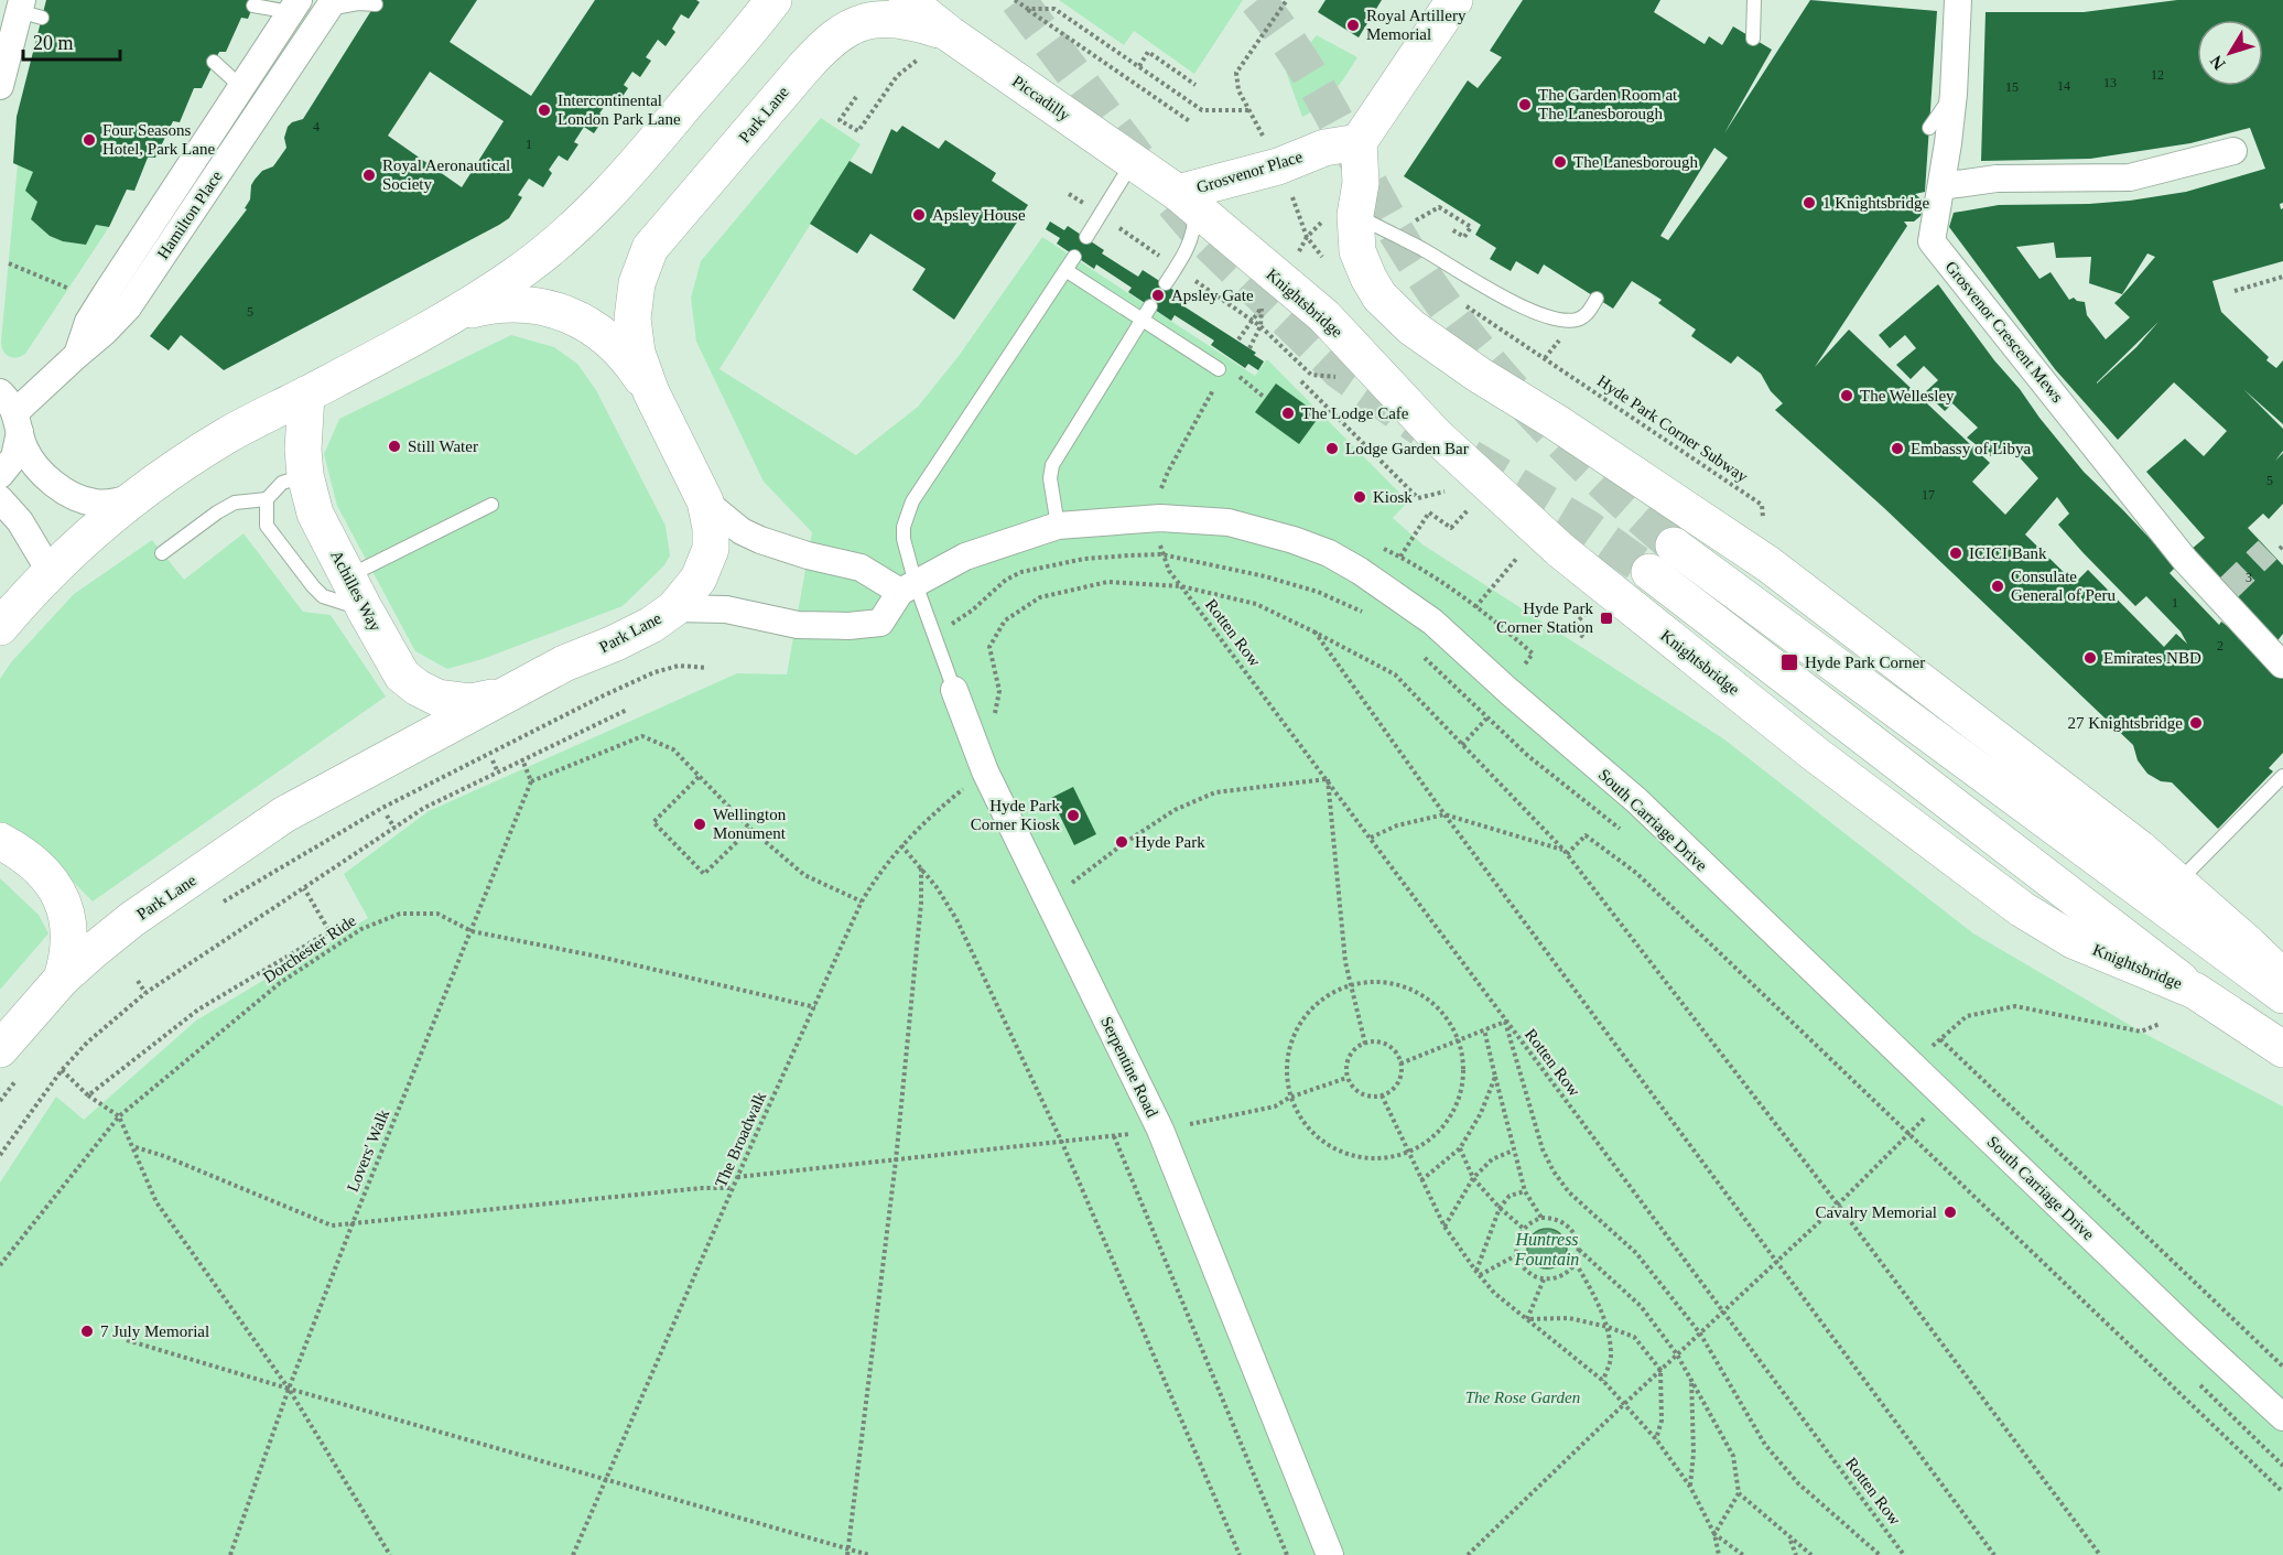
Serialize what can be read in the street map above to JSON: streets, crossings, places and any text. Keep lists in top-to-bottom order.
{
  "streets": {
    "main road": [
      "Piccadilly",
      "Park Lane",
      "Grosvenor Place",
      "Knightsbridge",
      "Achilles Way"
    ],
    "street": [
      "Hamilton Place",
      "Grosvenor Crescent Mews",
      "South Carriage Drive",
      "Serpentine Road"
    ],
    "path": [
      "Hyde Park Corner Subway",
      "Rotten Row",
      "Dorchester Ride",
      "The Broadwalk",
      "Lovers' Walk"
    ]
  },
  "crossings": [
    ["Piccadilly", "Park Lane"],
    ["Piccadilly", "Grosvenor Place"],
    ["Piccadilly", "Knightsbridge"],
    ["Park Lane", "Achilles Way"],
    ["Park Lane", "South Carriage Drive"],
    ["Grosvenor Place", "Knightsbridge"],
    ["South Carriage Drive", "Serpentine Road"],
    ["Dorchester Ride", "The Broadwalk"],
    ["Dorchester Ride", "Lovers' Walk"],
    ["Serpentine Road", "The Broadwalk"]
  ],
  "water": ["Huntress Fountain"],
  "parks": ["The Rose Garden"],
  "places": {
    "other": [
      "Royal Artillery Memorial",
      "The Garden Room at The Lanesborough",
      "Intercontinental London Park Lane",
      "Four Seasons Hotel, Park Lane",
      "The Lanesborough",
      "Royal Aeronautical Society",
      "1 Knightsbridge",
      "Apsley House",
      "Apsley Gate",
      "The Wellesley",
      "The Lodge Cafe",
      "Still Water",
      "Lodge Garden Bar",
      "Embassy of Libya",
      "Kiosk",
      "ICICI Bank",
      "Consulate General of Peru",
      "Emirates NBD",
      "27 Knightsbridge",
      "Hyde Park Corner Kiosk",
      "Wellington Monument",
      "Hyde Park",
      "Cavalry Memorial",
      "7 July Memorial"
    ],
    "transit": ["Hyde Park Corner Station", "Hyde Park Corner"]
  },
  "house_numbers": [
    "12",
    "13",
    "14",
    "15",
    "4",
    "1",
    "5",
    "5",
    "17",
    "3",
    "1",
    "2"
  ],
  "scale_bar": "20 m",
  "north": "bottom left"
}
